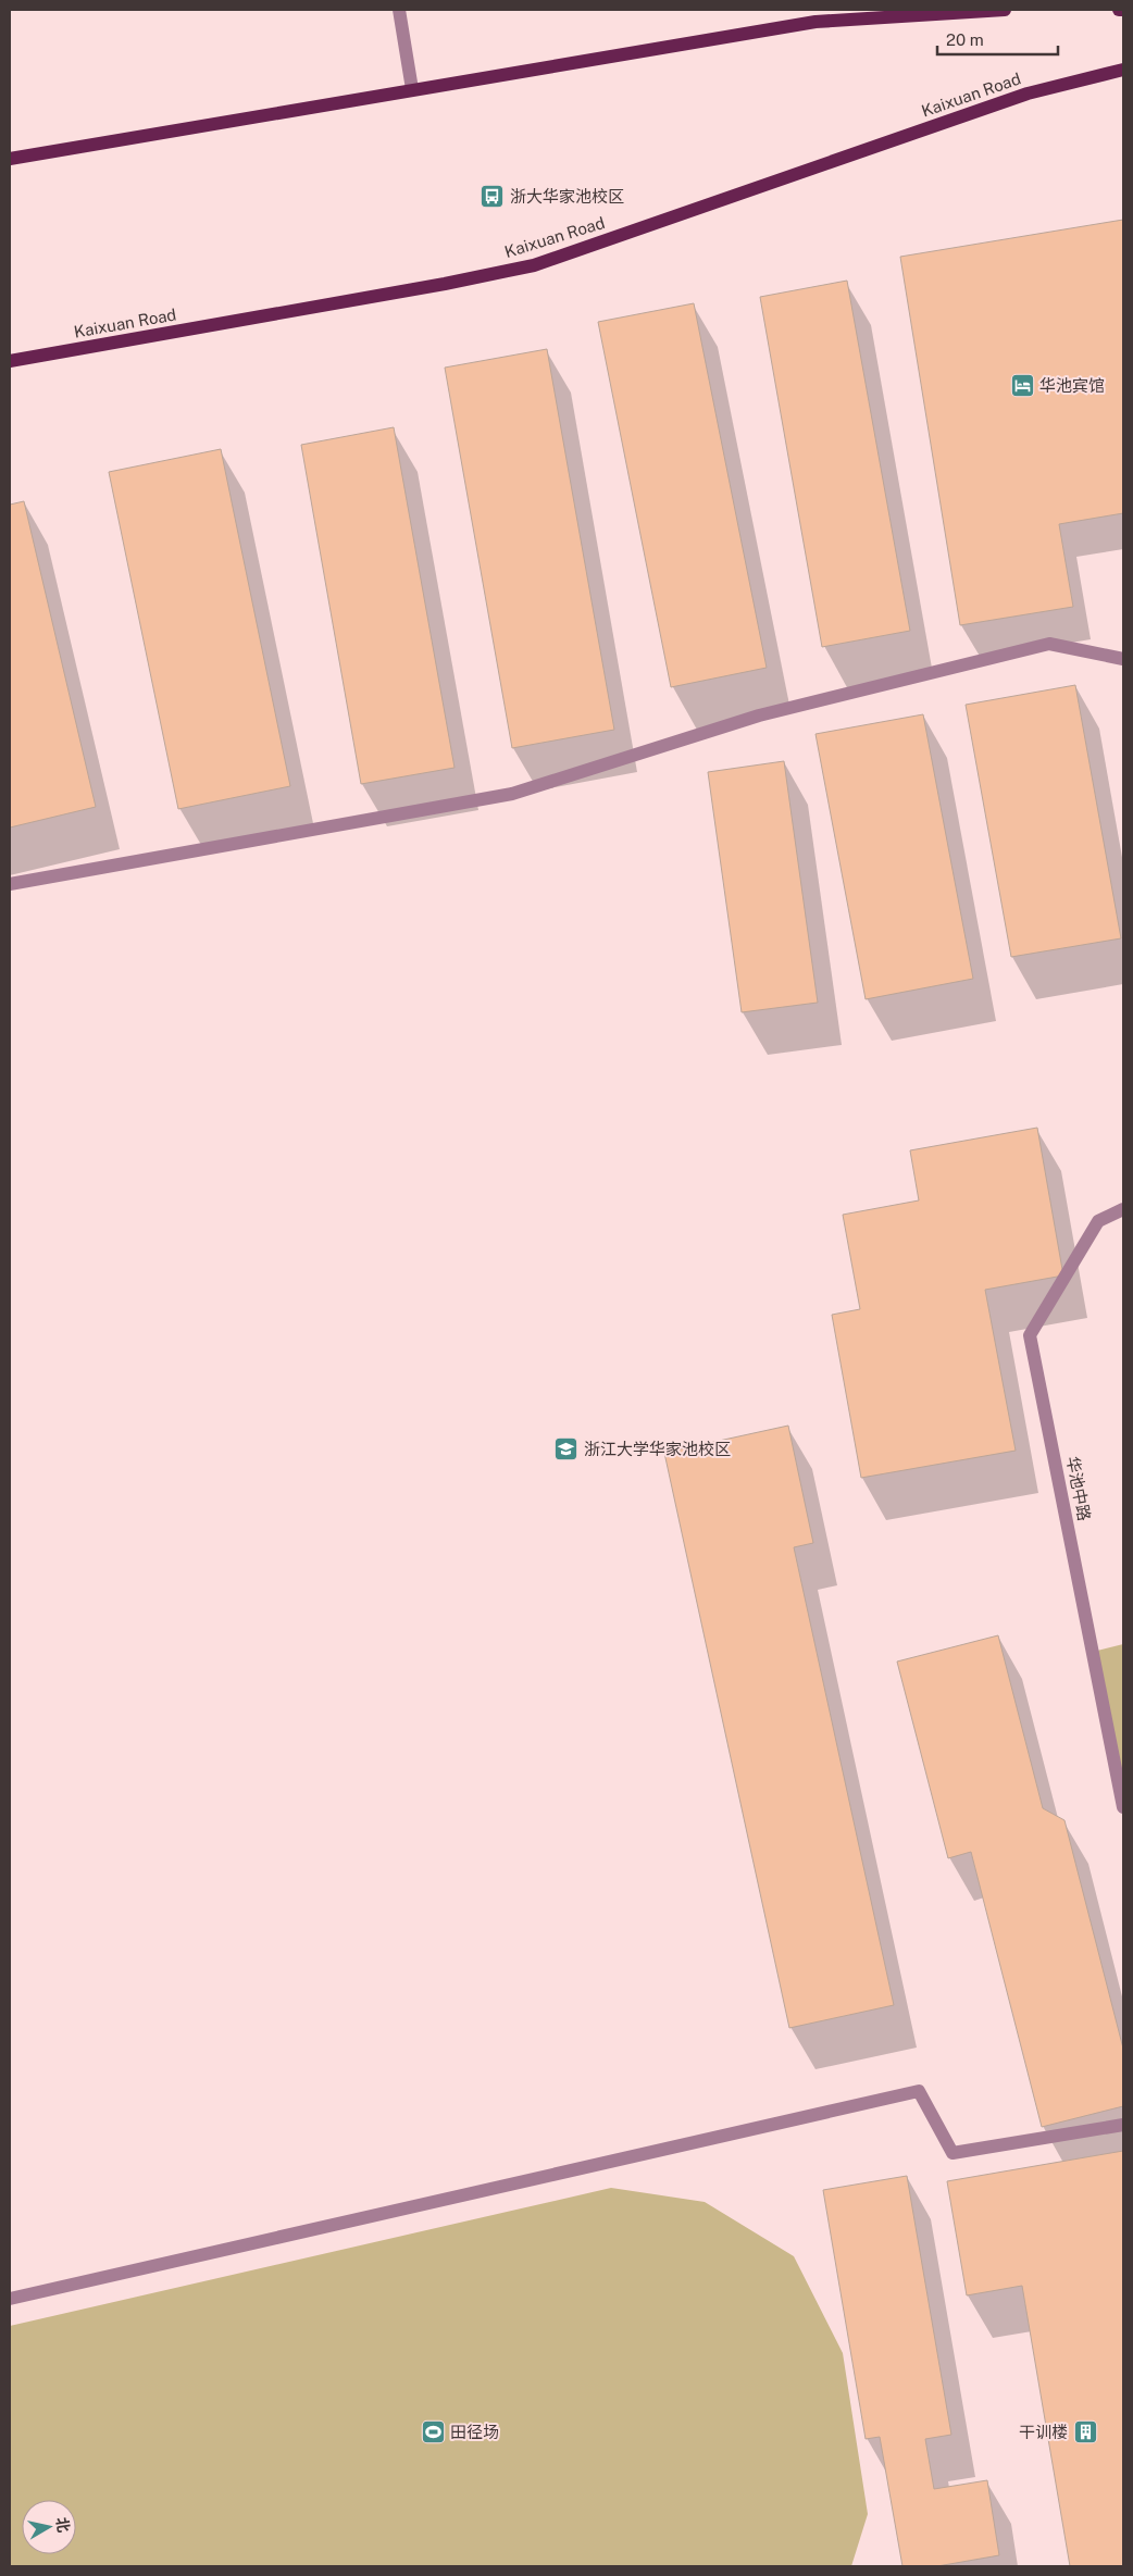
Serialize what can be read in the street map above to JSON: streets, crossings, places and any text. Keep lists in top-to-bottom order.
{
  "streets": {
    "main road": ["Kaixuan Road"],
    "street": ["华池中路"]
  },
  "places": {
    "bus stop": ["浙大华家池校区"],
    "hotel": ["华池宾馆"],
    "school or university": ["浙江大学华家池校区"],
    "sports": ["田径场"],
    "building": ["干训楼"]
  },
  "scale_bar": "20 m",
  "north": "right"
}
